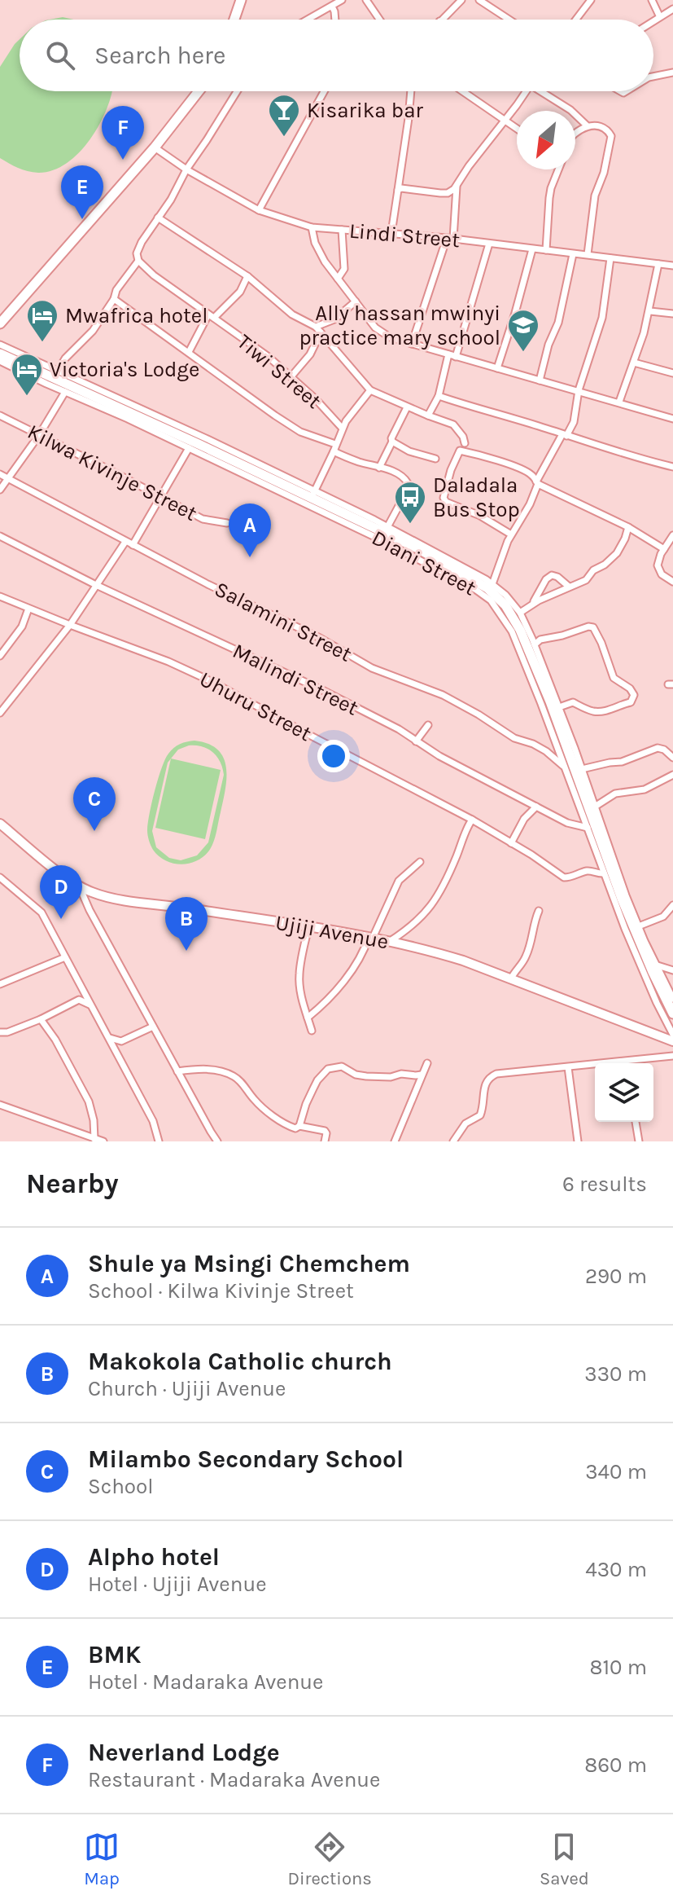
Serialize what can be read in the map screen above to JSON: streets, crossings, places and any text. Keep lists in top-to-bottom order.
{
  "streets": {
    "main road": ["Ujiji Avenue"],
    "street": [
      "Lindi Street",
      "Tiwi Street",
      "Kilwa Kivinje Street",
      "Diani Street",
      "Salamini Street",
      "Malindi Street",
      "Uhuru Street"
    ]
  },
  "crossings": [
    ["Diani Street", "Salamini Street"],
    ["Diani Street", "Malindi Street"],
    ["Diani Street", "Uhuru Street"]
  ],
  "places": {
    "bar": ["Kisarika bar"],
    "hotel": ["Mwafrica hotel", "Victoria's Lodge"],
    "school or university": ["Ally hassan mwinyi practice mary school"],
    "bus stop": ["Daladala Bus Stop"]
  },
  "north": "bottom left",
  "page": {
    "search": "Search here",
    "pins": [
      "F",
      "E",
      "A",
      "C",
      "D",
      "B"
    ],
    "heading": ["Nearby", "6 results"],
    "list": [
      {
        "mark": "A",
        "name": "Shule ya Msingi Chemchem",
        "note": "School · Kilwa Kivinje Street",
        "value": "290 m"
      },
      {
        "mark": "B",
        "name": "Makokola Catholic church",
        "note": "Church · Ujiji Avenue",
        "value": "330 m"
      },
      {
        "mark": "C",
        "name": "Milambo Secondary School",
        "note": "School",
        "value": "340 m"
      },
      {
        "mark": "D",
        "name": "Alpho hotel",
        "note": "Hotel · Ujiji Avenue",
        "value": "430 m"
      },
      {
        "mark": "E",
        "name": "BMK",
        "note": "Hotel · Madaraka Avenue",
        "value": "810 m"
      },
      {
        "mark": "F",
        "name": "Neverland Lodge",
        "note": "Restaurant · Madaraka Avenue",
        "value": "860 m"
      }
    ],
    "nav": ["Map", "Directions", "Saved"]
  }
}
